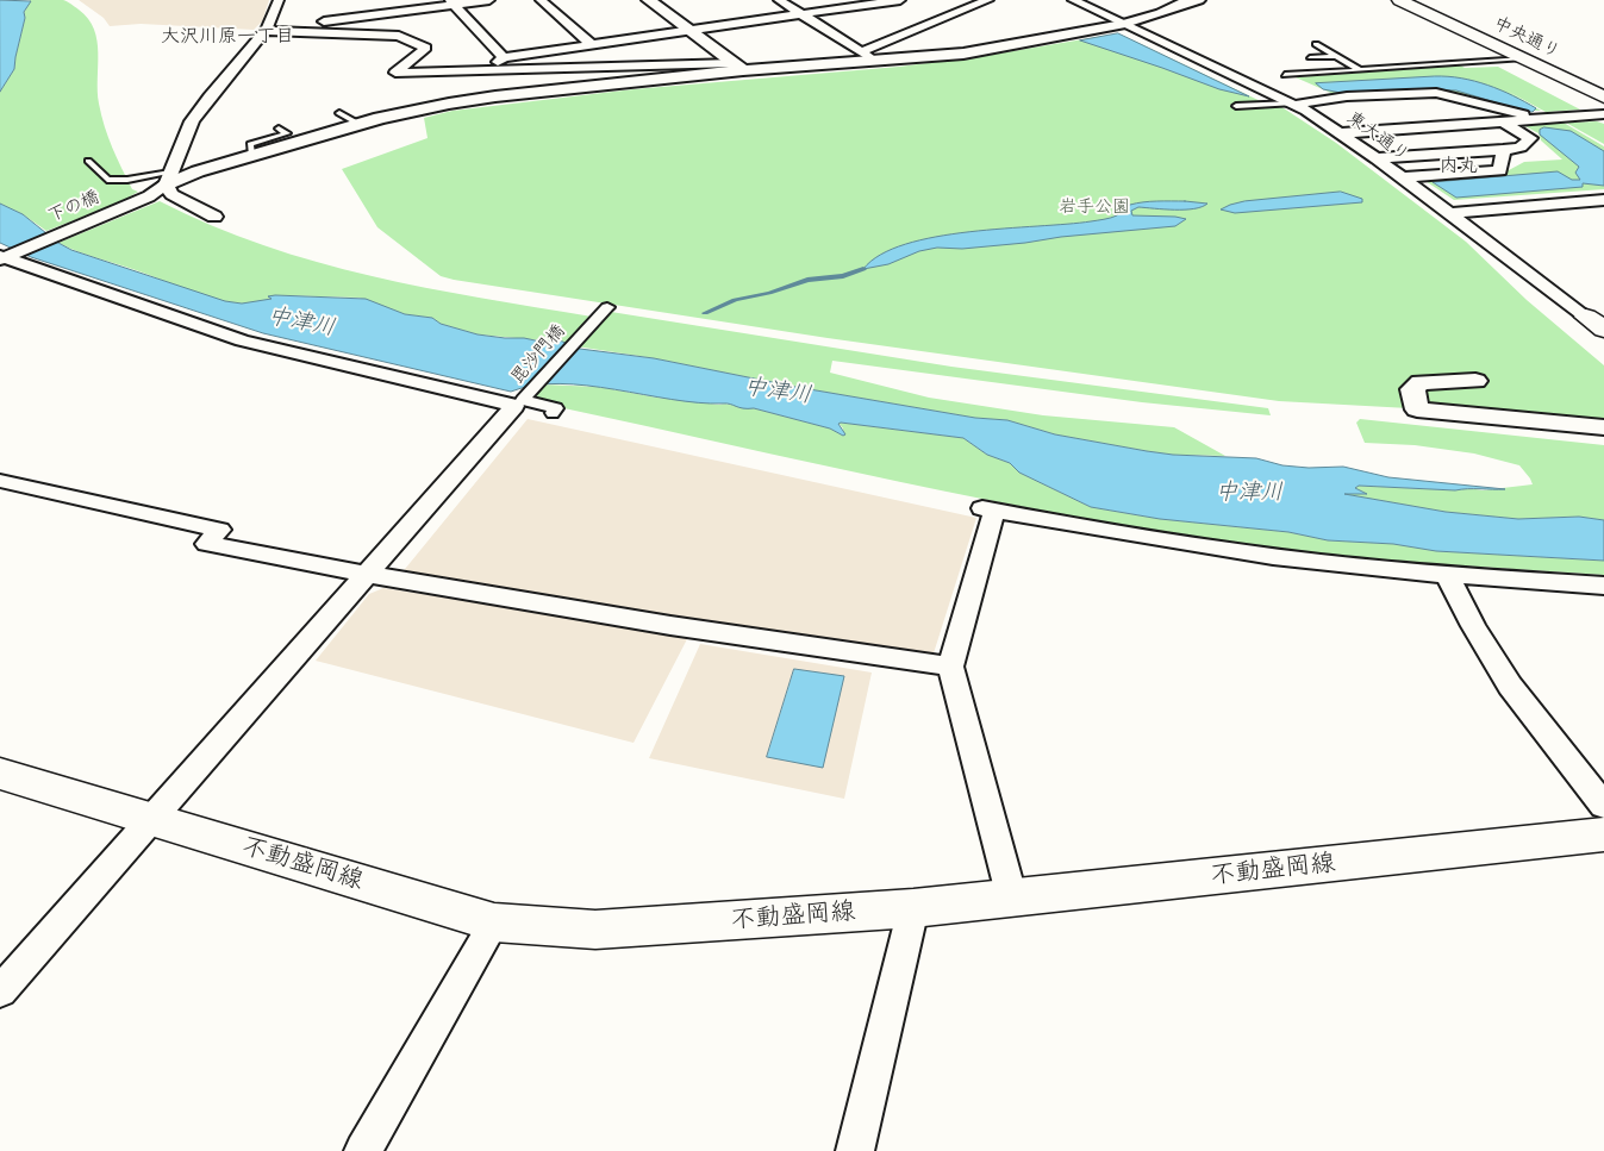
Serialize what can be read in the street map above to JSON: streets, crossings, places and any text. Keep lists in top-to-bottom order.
{
  "streets": {
    "main road": ["中央通り", "不動盛岡線"],
    "street": ["東大通り", "下の橋", "毘沙門橋"]
  },
  "districts": ["大沢川原一丁目", "内丸"],
  "water": ["中津川"],
  "parks": ["岩手公園"]
}
